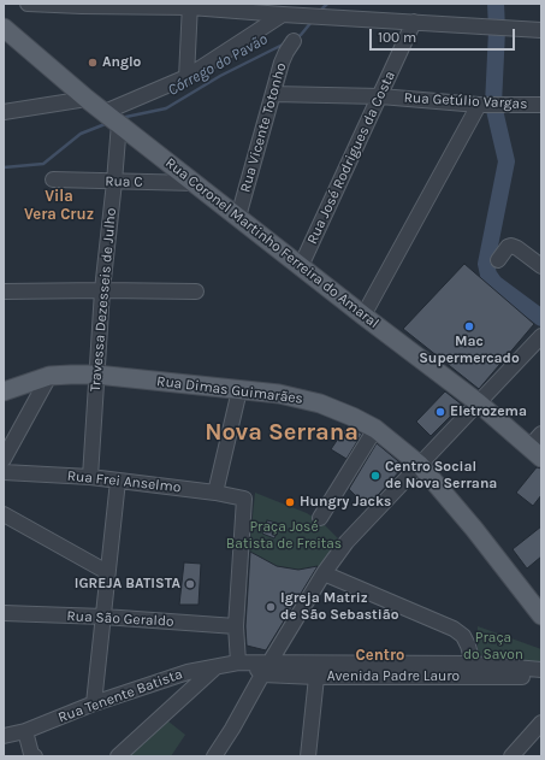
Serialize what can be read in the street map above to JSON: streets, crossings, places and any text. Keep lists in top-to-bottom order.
{
  "streets": {
    "main road": ["Rua Coronel Martinho Ferreira do Amaral", "Rua Dimas Guimarães"],
    "street": [
      "Rua Getúlio Vargas",
      "Rua Vicente Totonho",
      "Rua José Rodrigues da Costa",
      "Rua C",
      "Travessa Dezesseis de Julho",
      "Rua Frei Anselmo",
      "Rua São Geraldo",
      "Avenida Padre Lauro",
      "Rua Tenente Batista"
    ]
  },
  "crossings": [
    ["Rua Getúlio Vargas", "Rua Vicente Totonho"],
    ["Rua Getúlio Vargas", "Rua José Rodrigues da Costa"],
    ["Rua Vicente Totonho", "Rua Coronel Martinho Ferreira do Amaral"],
    ["Rua José Rodrigues da Costa", "Rua Coronel Martinho Ferreira do Amaral"],
    ["Rua C", "Rua Coronel Martinho Ferreira do Amaral"],
    ["Rua C", "Travessa Dezesseis de Julho"],
    ["Rua Coronel Martinho Ferreira do Amaral", "Travessa Dezesseis de Julho"],
    ["Travessa Dezesseis de Julho", "Rua Dimas Guimarães"],
    ["Travessa Dezesseis de Julho", "Rua Frei Anselmo"],
    ["Rua Frei Anselmo", "Rua São Geraldo"],
    ["Avenida Padre Lauro", "Rua Tenente Batista"]
  ],
  "districts": ["Vila Vera Cruz", "Nova Serrana", "Centro"],
  "water": ["Córrego do Pavão"],
  "parks": ["Praça José Batista de Freitas", "Praça do Savon"],
  "places": [
    "Anglo",
    "Mac Supermercado",
    "Eletrozema",
    "Centro Social de Nova Serrana",
    "Hungry Jacks",
    "IGREJA BATISTA",
    "Igreja Matriz de São Sebastião"
  ],
  "scale_bar": "100 m"
}
